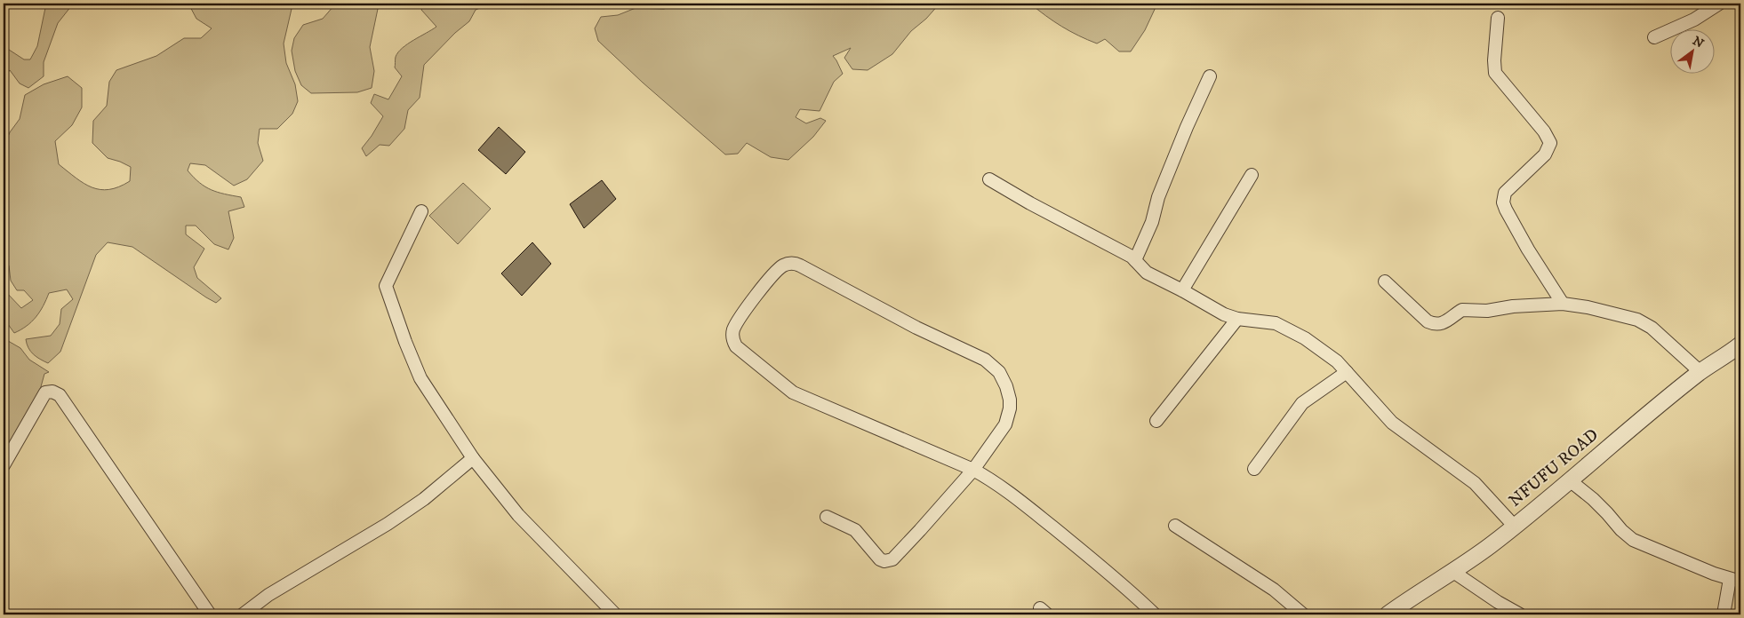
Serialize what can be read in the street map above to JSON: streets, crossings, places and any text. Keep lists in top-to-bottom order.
{
  "streets": {
    "street": ["NFUFU ROAD"]
  },
  "north": "top right"
}
